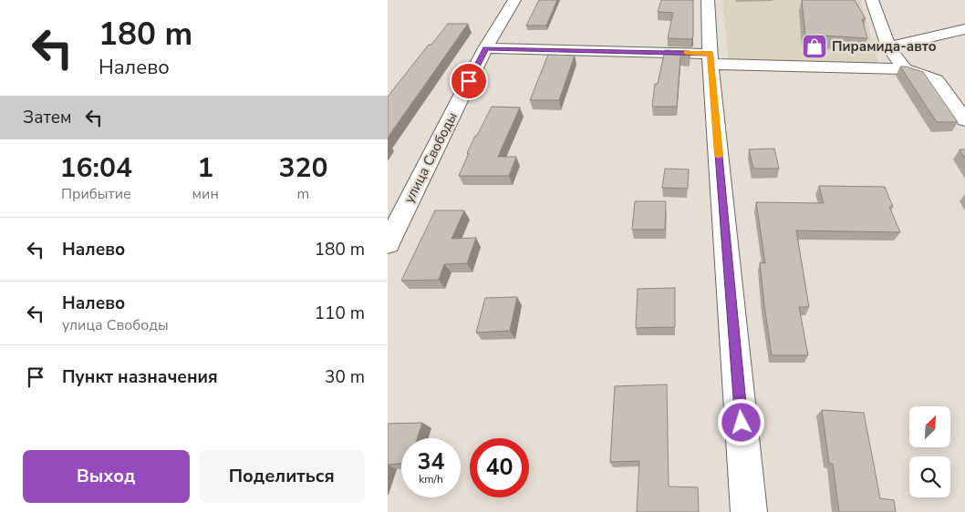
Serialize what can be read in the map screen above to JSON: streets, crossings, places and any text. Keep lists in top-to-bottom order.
{
  "streets": {
    "street": ["улица Свободы"]
  },
  "places": {
    "shop": ["Пирамида-авто"]
  },
  "north": "top right",
  "page": {
    "turn": ["180 m", "Налево"],
    "then": "Затем",
    "eta": [
      "16:04",
      "Прибытие",
      "1",
      "мин",
      "320",
      "m"
    ],
    "list": [
      {
        "name": "Налево",
        "value": "180 m"
      },
      {
        "name": "Налево",
        "note": "улица Свободы",
        "value": "110 m"
      },
      {
        "name": "Пункт назначения",
        "value": "30 m"
      }
    ],
    "speed": "34 km/h",
    "limit": "40",
    "buttons": ["Выход", "Поделиться"]
  }
}
